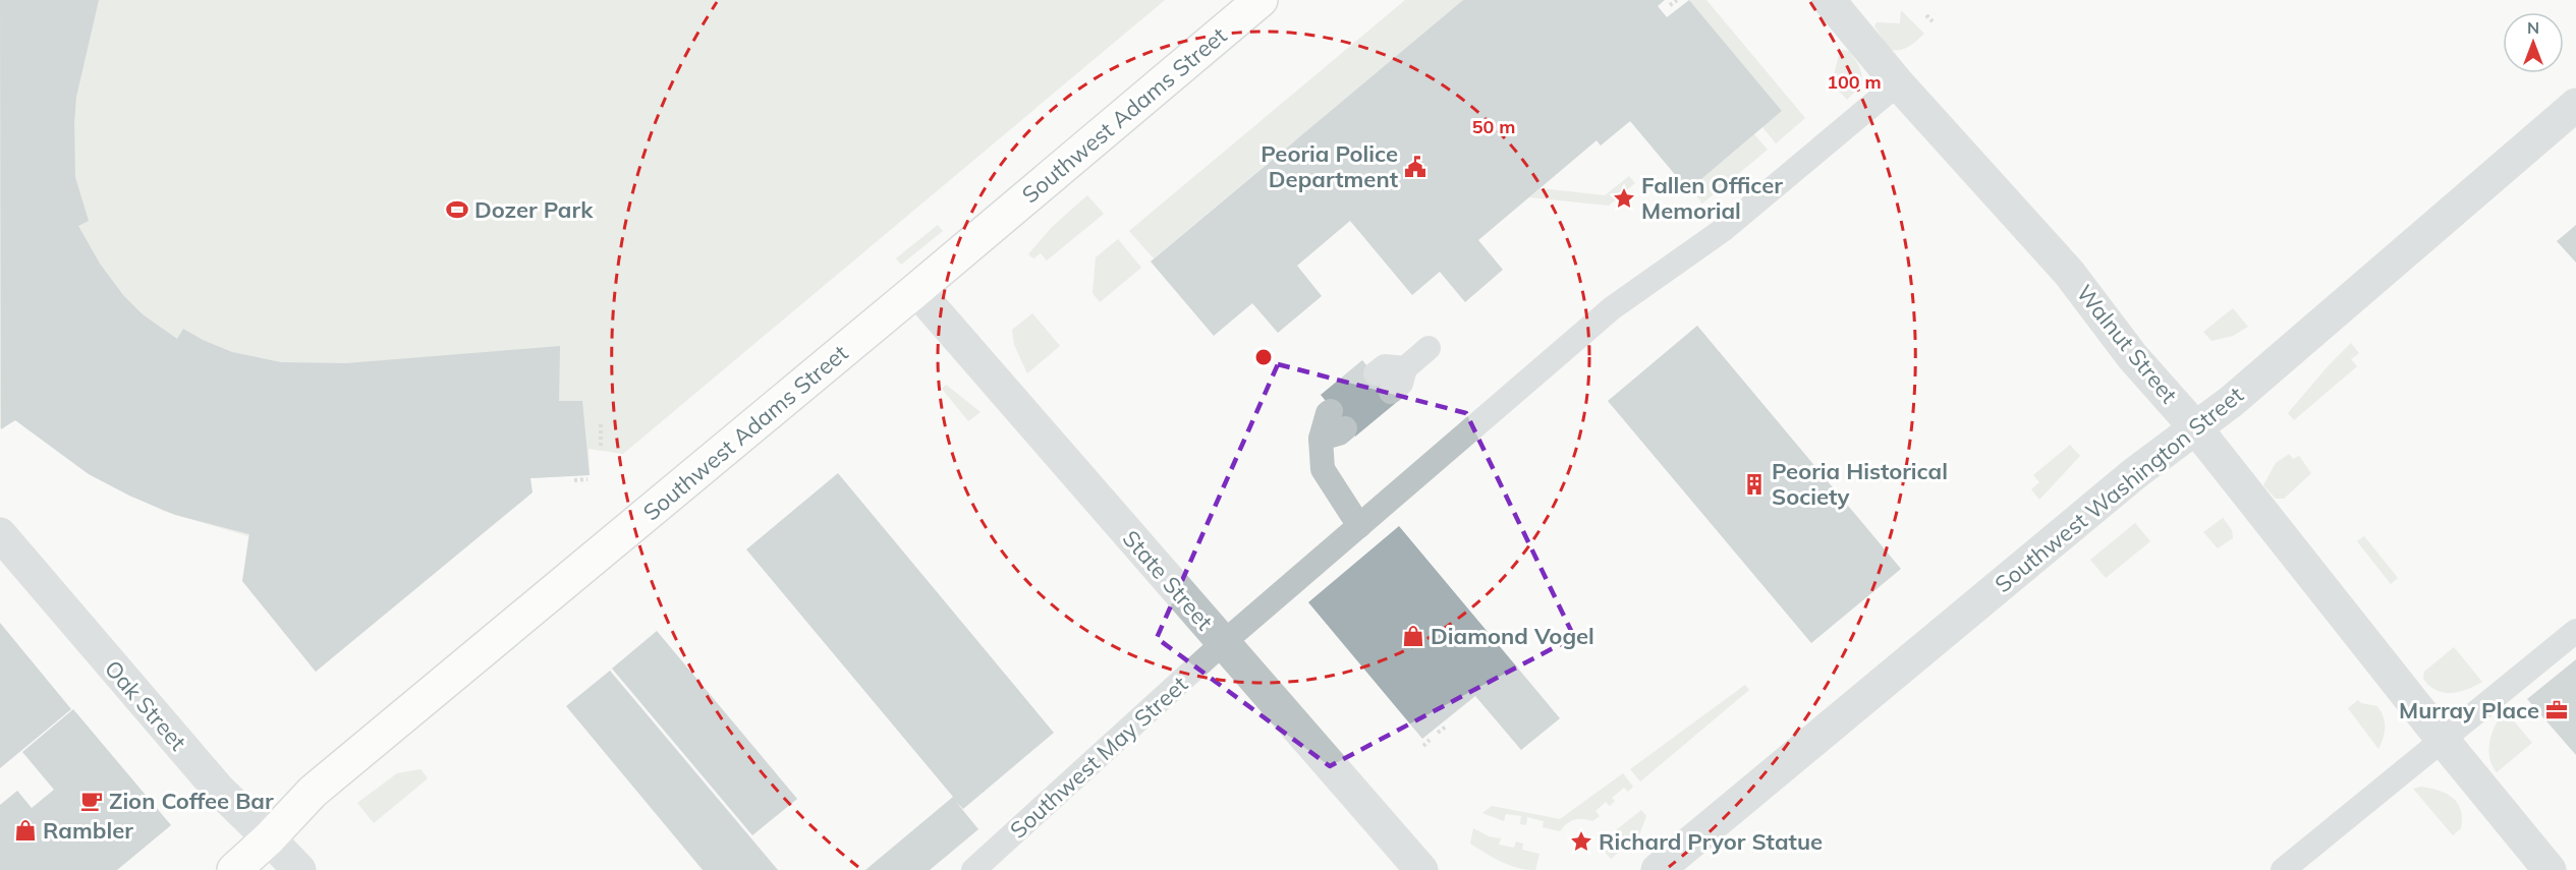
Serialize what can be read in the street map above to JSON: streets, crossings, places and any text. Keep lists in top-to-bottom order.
{
  "streets": {
    "main road": ["Southwest Adams Street"],
    "street": [
      "Walnut Street",
      "Southwest Washington Street",
      "State Street",
      "Oak Street"
    ],
    "lane": ["Southwest May Street"]
  },
  "crossings": [
    ["Southwest Adams Street", "State Street"],
    ["Southwest Adams Street", "Oak Street"],
    ["Walnut Street", "Southwest Washington Street"],
    ["Walnut Street", "Southwest May Street"],
    ["State Street", "Southwest May Street"]
  ],
  "places": {
    "public building": ["Peoria Police Department"],
    "place": ["Fallen Officer Memorial", "Richard Pryor Statue"],
    "sports": ["Dozer Park"],
    "building": ["Peoria Historical Society"],
    "shop": ["Diamond Vogel", "Rambler"],
    "office": ["Murray Place"],
    "cafe": ["Zion Coffee Bar"]
  },
  "north": "top",
  "rings": ["100 m", "50 m"]
}
